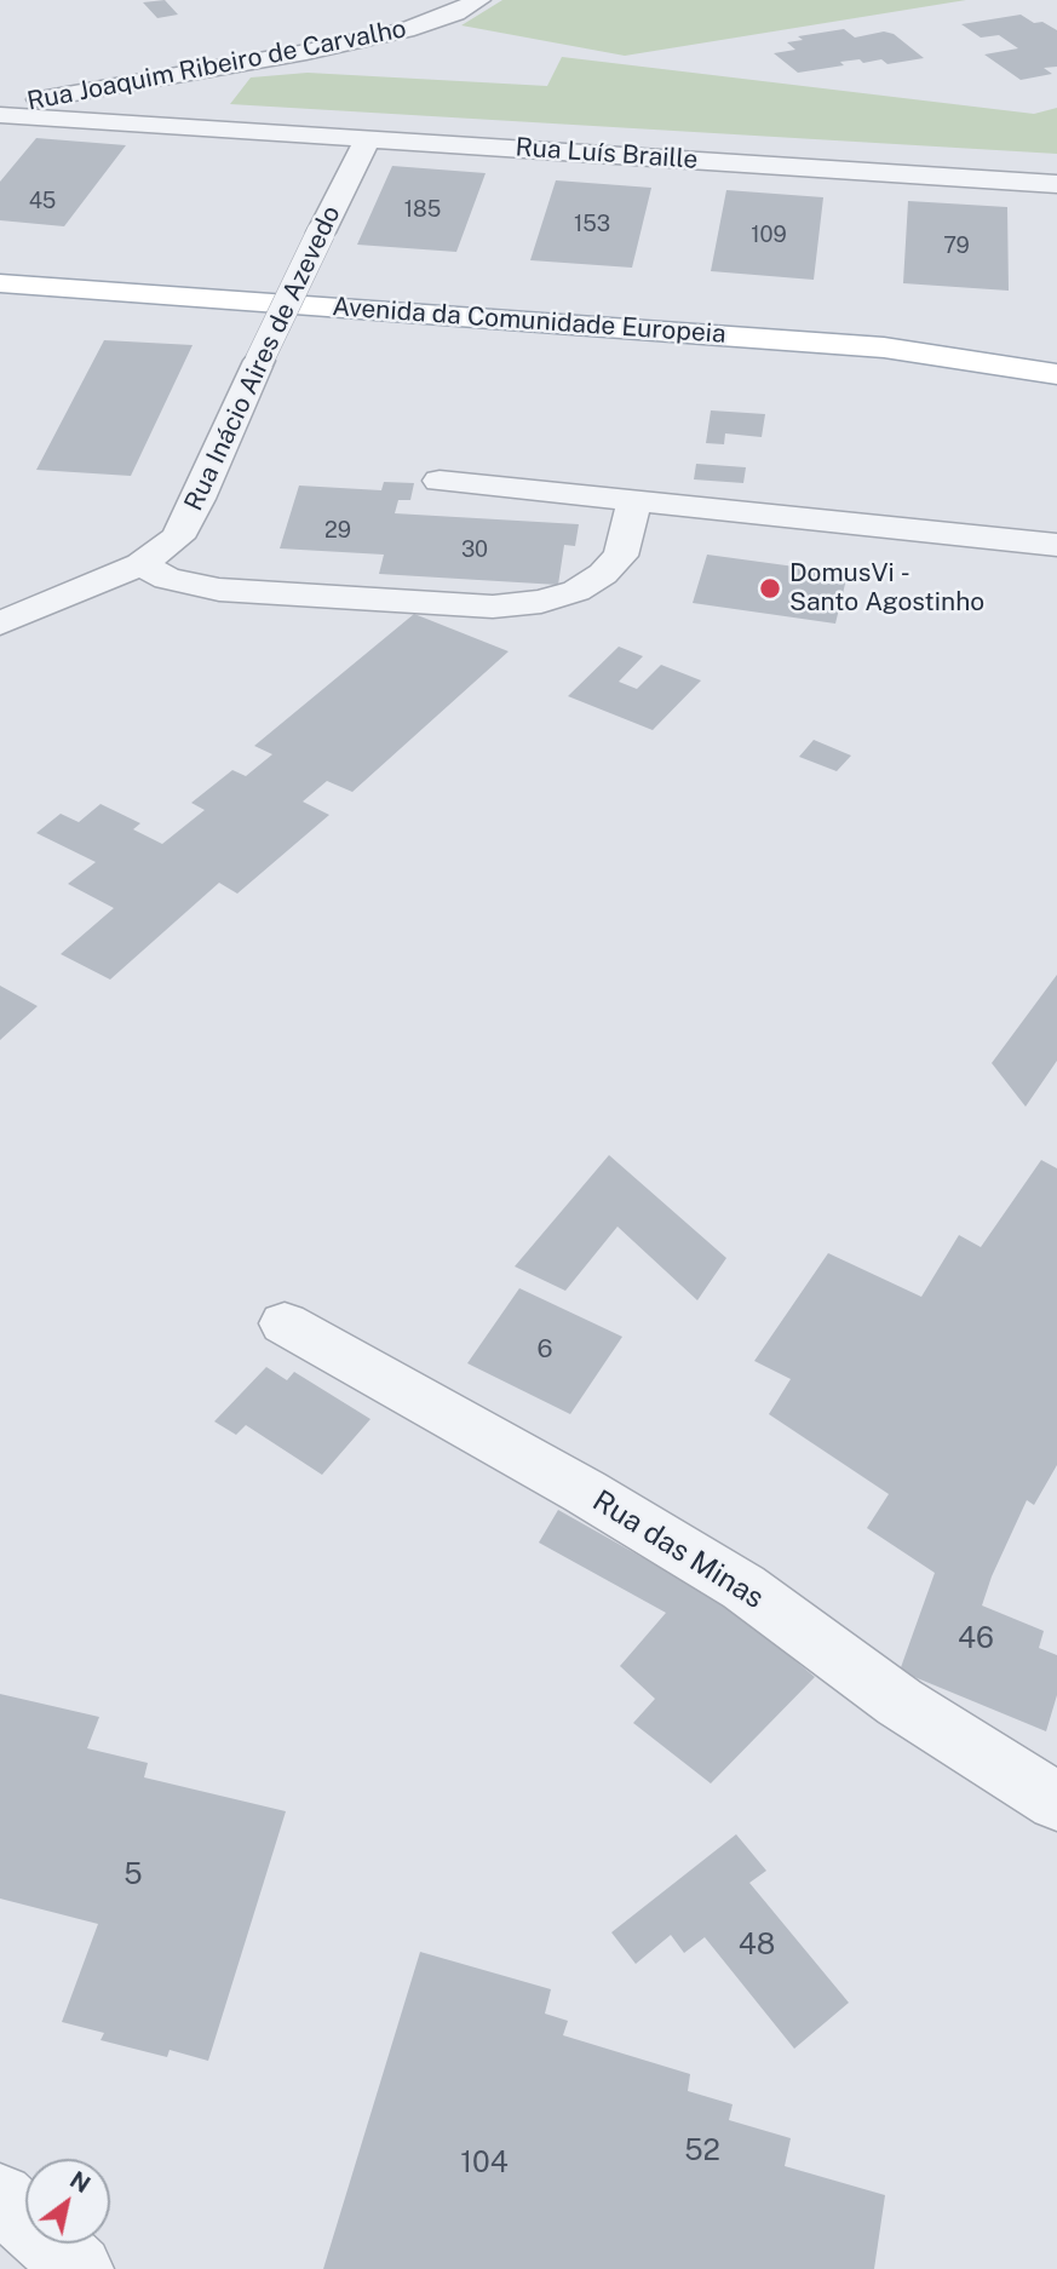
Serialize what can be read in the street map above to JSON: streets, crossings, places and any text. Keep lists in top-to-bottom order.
{
  "streets": {
    "main road": ["Avenida da Comunidade Europeia"],
    "street": [
      "Rua Joaquim Ribeiro de Carvalho",
      "Rua Luís Braille",
      "Rua Inácio Aires de Azevedo",
      "Rua das Minas"
    ]
  },
  "crossings": [
    ["Rua Luís Braille", "Rua Inácio Aires de Azevedo"]
  ],
  "places": ["DomusVi - Santo Agostinho"],
  "house_numbers": [
    "45",
    "185",
    "153",
    "109",
    "79",
    "29",
    "30",
    "6",
    "46",
    "5",
    "48",
    "52",
    "104"
  ],
  "north": "top right"
}
